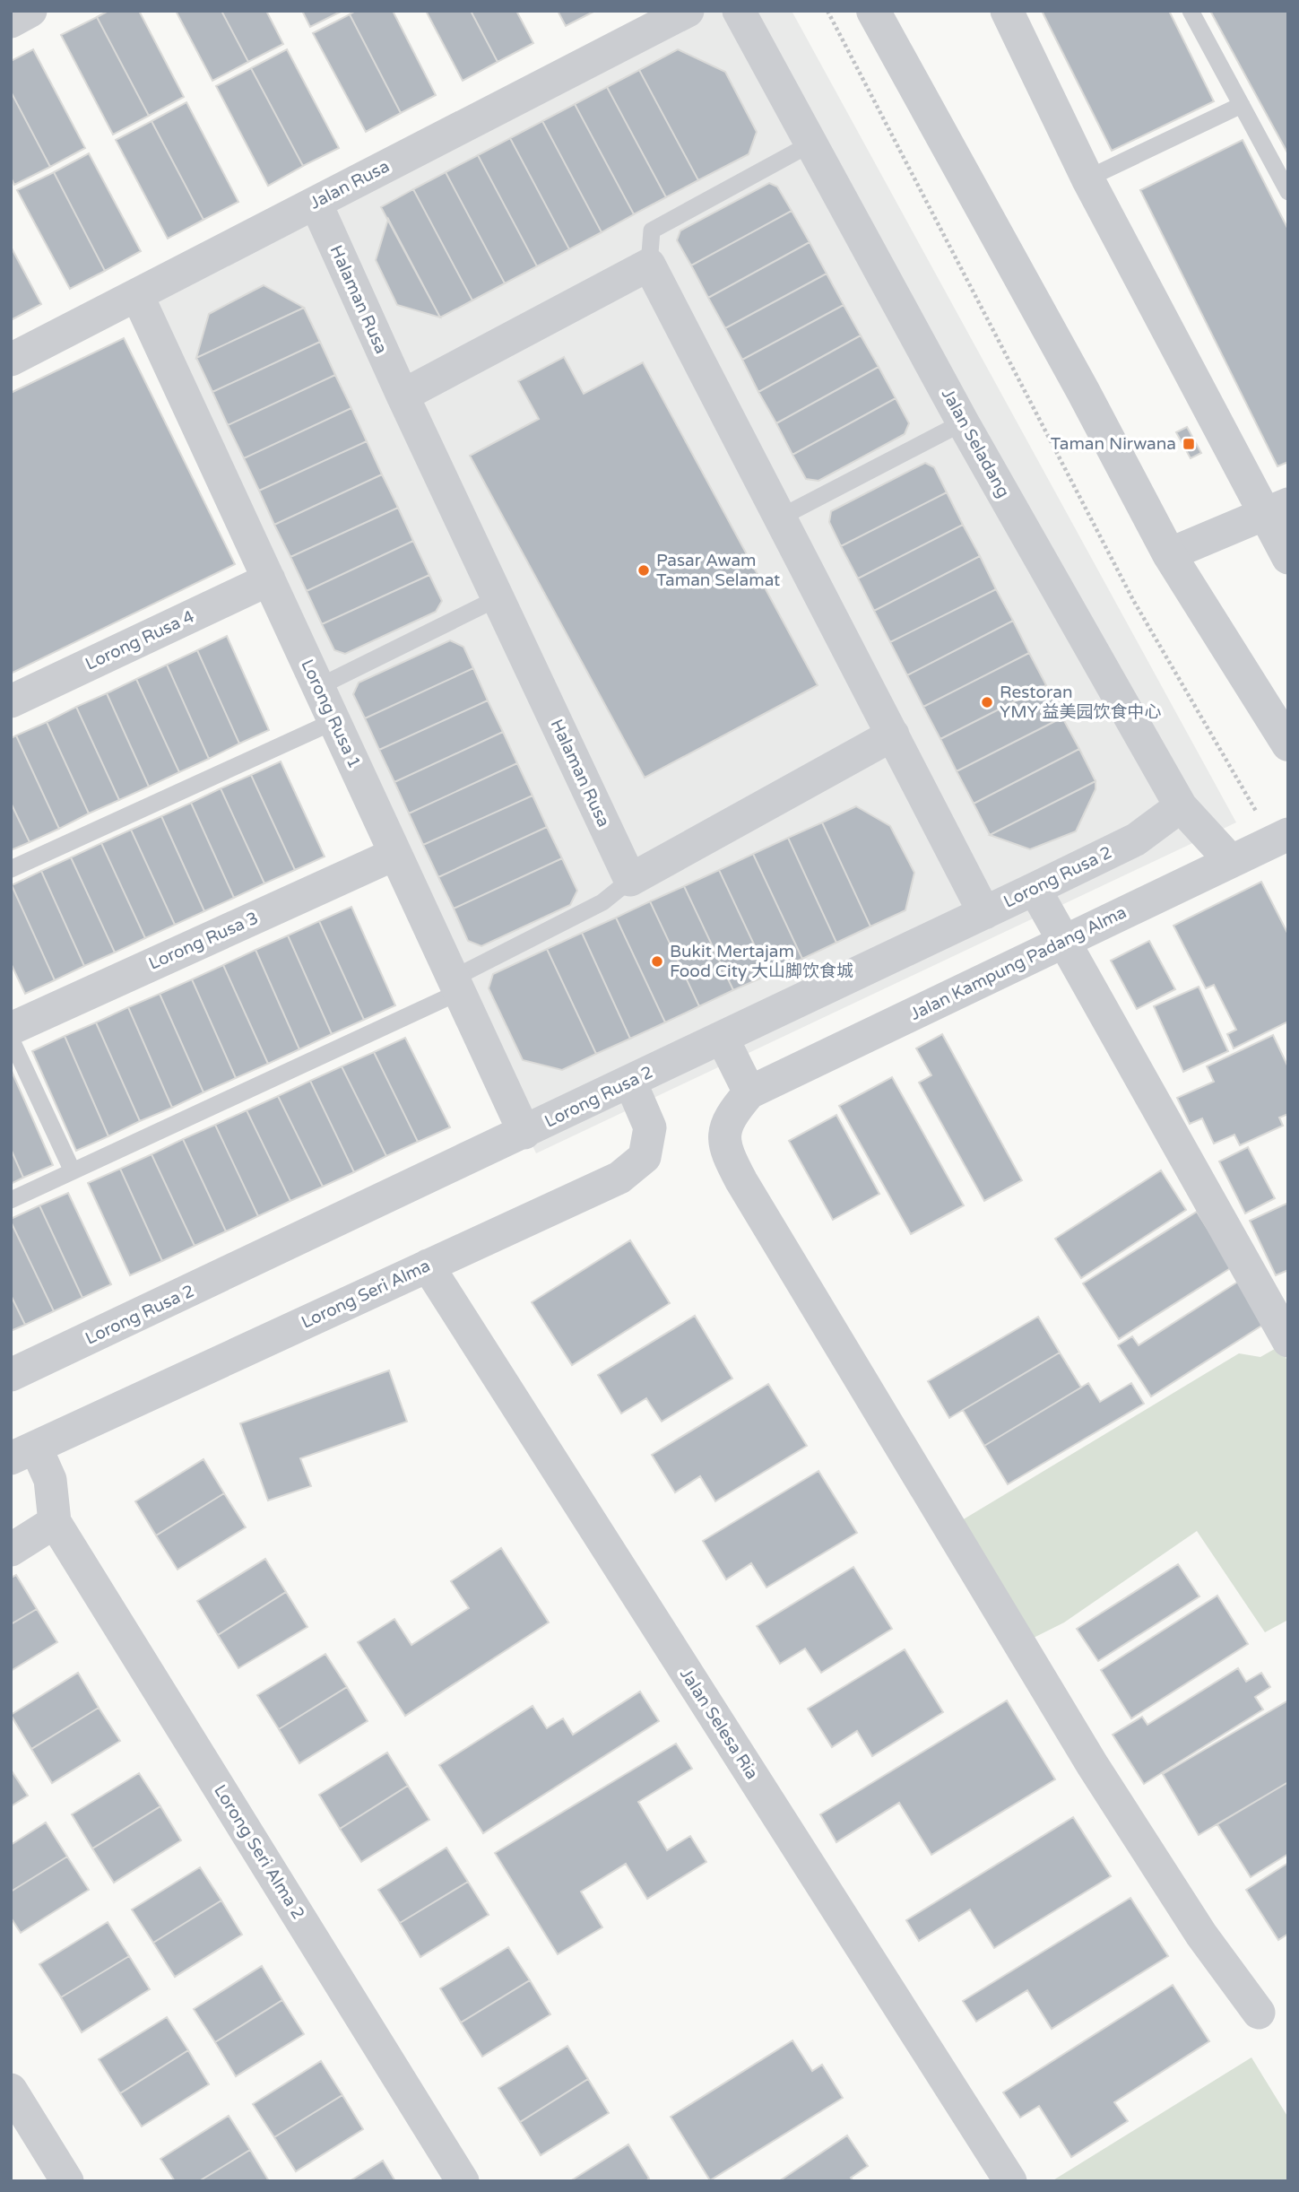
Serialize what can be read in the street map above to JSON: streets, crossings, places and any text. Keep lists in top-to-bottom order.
{
  "streets": {
    "street": [
      "Jalan Rusa",
      "Halaman Rusa",
      "Jalan Seladang",
      "Lorong Rusa 4",
      "Lorong Rusa 1",
      "Lorong Rusa 2",
      "Lorong Rusa 3",
      "Jalan Kampung Padang Alma",
      "Lorong Seri Alma",
      "Jalan Selesa Ria",
      "Lorong Seri Alma 2"
    ]
  },
  "crossings": [
    ["Jalan Rusa", "Halaman Rusa"],
    ["Jalan Rusa", "Lorong Rusa 1"],
    ["Jalan Seladang", "Lorong Rusa 2"],
    ["Jalan Seladang", "Jalan Kampung Padang Alma"],
    ["Lorong Rusa 4", "Lorong Rusa 1"],
    ["Lorong Rusa 1", "Lorong Rusa 2"],
    ["Lorong Rusa 1", "Lorong Rusa 3"],
    ["Lorong Rusa 2", "Lorong Seri Alma"],
    ["Lorong Seri Alma", "Jalan Selesa Ria"]
  ],
  "places": {
    "transit": ["Taman Nirwana"],
    "other": ["Pasar Awam Taman Selamat", "Restoran YMY 益美园饮食中心", "Bukit Mertajam Food City 大山脚饮食城"]
  }
}
